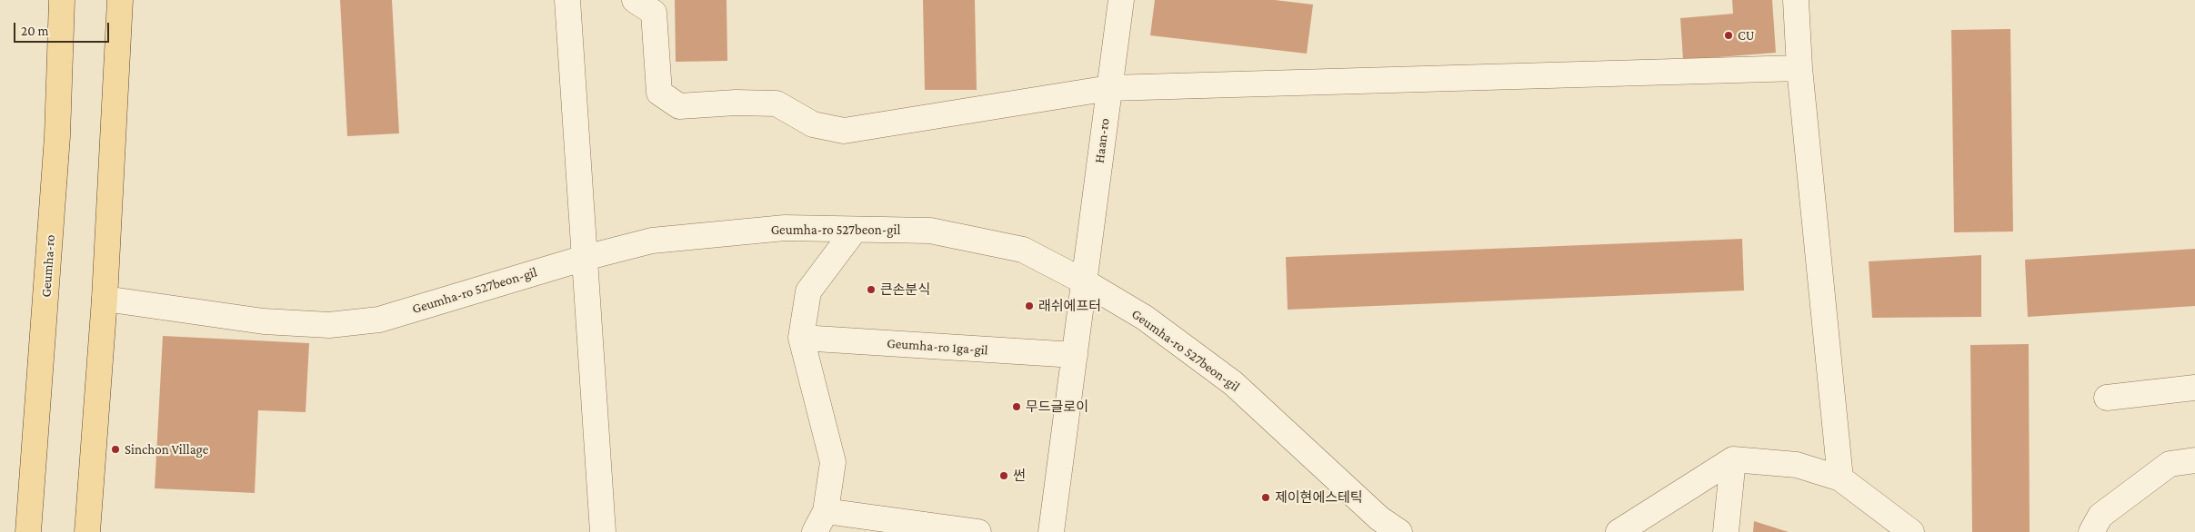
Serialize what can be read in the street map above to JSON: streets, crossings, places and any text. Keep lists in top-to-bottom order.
{
  "streets": {
    "main road": ["Geumha-ro"],
    "street": ["Haan-ro", "Geumha-ro 527beon-gil", "Geumha-ro 1ga-gil"]
  },
  "crossings": [
    ["Haan-ro", "Geumha-ro 527beon-gil"],
    ["Haan-ro", "Geumha-ro 1ga-gil"]
  ],
  "places": [
    "CU",
    "큰손분식",
    "래쉬에프터",
    "무드글로이",
    "Sinchon Village",
    "썬",
    "제이현에스테틱"
  ],
  "scale_bar": "20 m"
}
